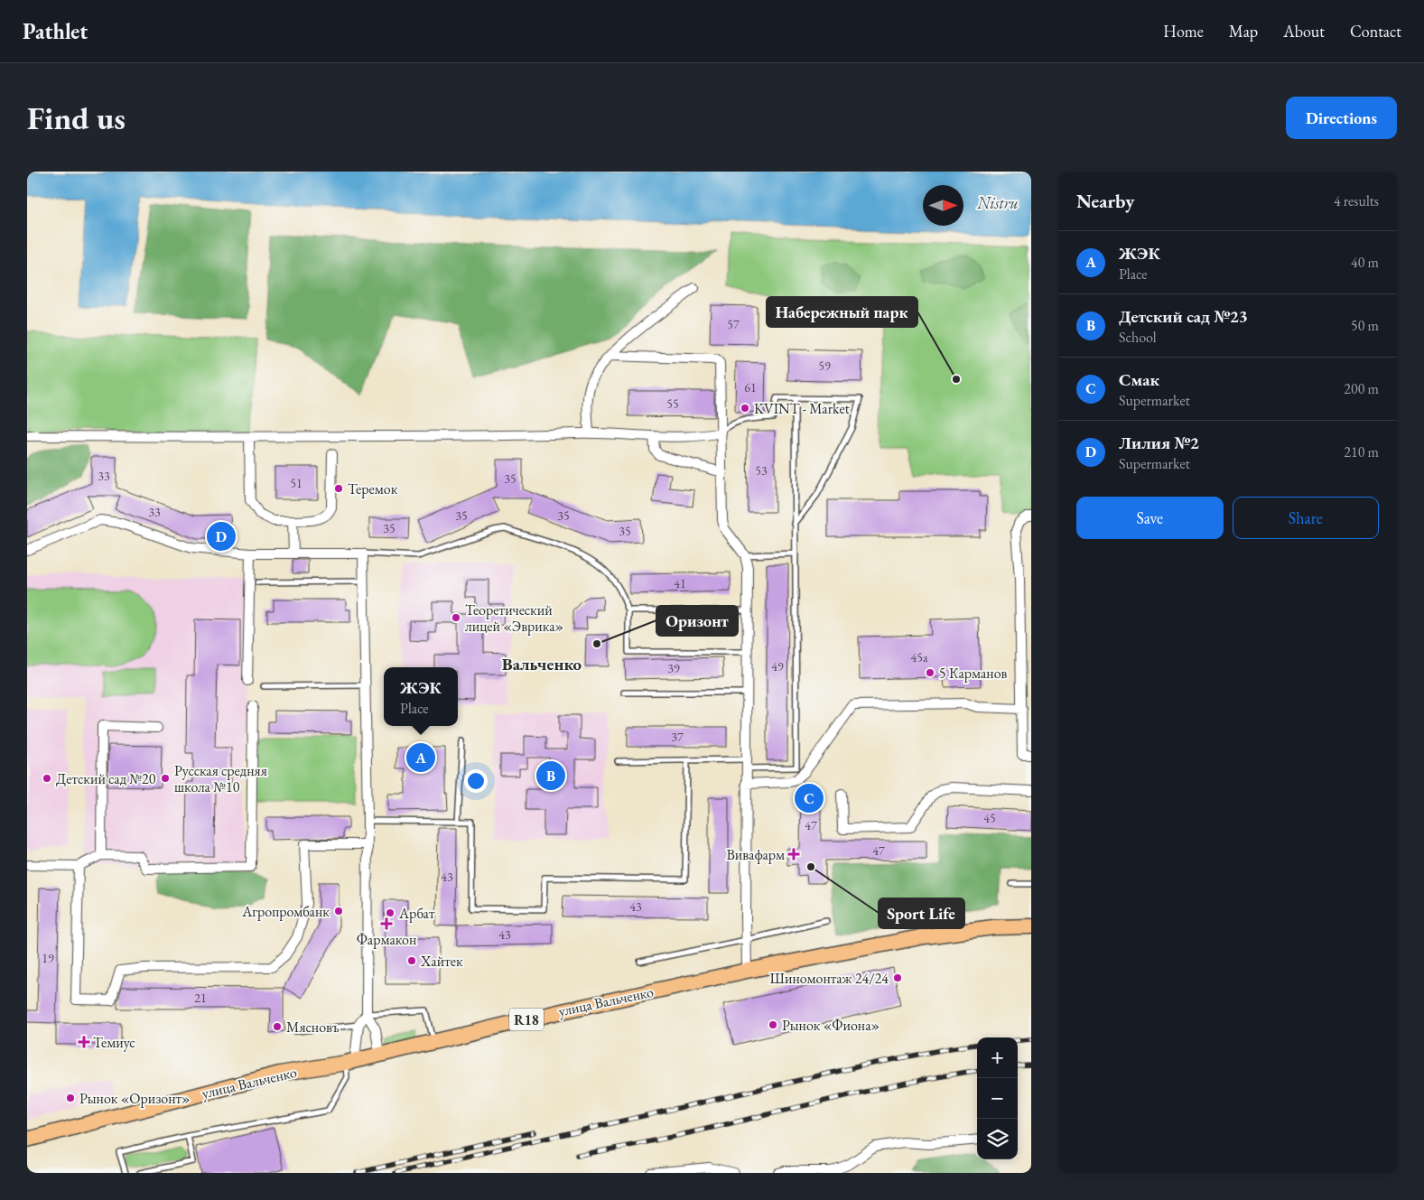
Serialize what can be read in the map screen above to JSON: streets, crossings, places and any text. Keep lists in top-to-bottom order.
{
  "streets": {
    "main road": ["улица Вальченко", "R18"]
  },
  "districts": ["Вальченко"],
  "water": ["Nistru"],
  "places": {
    "other": [
      "Набережный парк",
      "KVINT - Market",
      "Теремок",
      "Теоретический лицей «Эврика»",
      "Оризонт",
      "5 Карманов",
      "Детский сад №20",
      "Русская средняя школа №10",
      "Sport Life",
      "Агропромбанк",
      "Арбат",
      "Хайтек",
      "Шиномонтаж 24/24",
      "Рынок «Фиона»",
      "Мясновъ",
      "Рынок «Оризонт»"
    ],
    "health": ["Вивафарм", "Фармакон", "Темиус"]
  },
  "house_numbers": [
    "57",
    "59",
    "61",
    "55",
    "53",
    "33",
    "35",
    "51",
    "33",
    "35",
    "35",
    "35",
    "35",
    "41",
    "45а",
    "49",
    "39",
    "37",
    "45",
    "47",
    "47",
    "43",
    "43",
    "43",
    "19",
    "21"
  ],
  "north": "right",
  "page": {
    "header": "Pathlet",
    "nav": [
      "Home",
      "Map",
      "About",
      "Contact"
    ],
    "buttons": [
      "Directions",
      ["Save", "Share"]
    ],
    "title": "Find us",
    "heading": ["Nearby", "4 results"],
    "list": [
      {
        "mark": "A",
        "name": "ЖЭК",
        "note": "Place",
        "value": "40 m"
      },
      {
        "mark": "B",
        "name": "Детский сад №23",
        "note": "School",
        "value": "50 m"
      },
      {
        "mark": "C",
        "name": "Смак",
        "note": "Supermarket",
        "value": "200 m"
      },
      {
        "mark": "D",
        "name": "Лилия №2",
        "note": "Supermarket",
        "value": "210 m"
      }
    ],
    "pins": [
      "D",
      "A",
      "B",
      "C"
    ],
    "popup": ["ЖЭК", "Place"],
    "map_buttons": ["+", "−"]
  }
}
